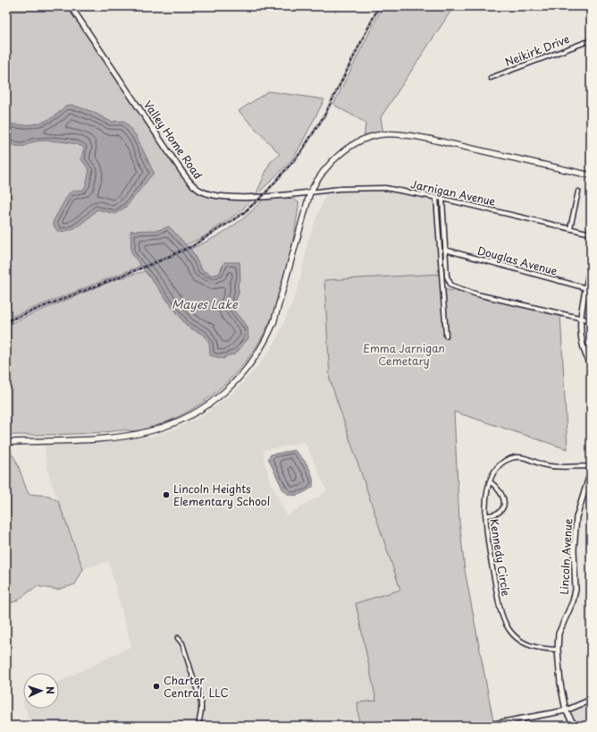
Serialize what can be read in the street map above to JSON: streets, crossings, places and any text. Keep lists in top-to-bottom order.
{
  "streets": {
    "street": [
      "Neikirk Drive",
      "Valley Home Road",
      "Jarnigan Avenue",
      "Douglas Avenue",
      "Lincoln Avenue",
      "Kennedy Circle"
    ]
  },
  "crossings": [
    ["Valley Home Road", "Jarnigan Avenue"],
    ["Lincoln Avenue", "Kennedy Circle"]
  ],
  "water": ["Mayes Lake"],
  "parks": ["Emma Jarnigan Cemetary"],
  "places": ["Lincoln Heights Elementary School", "Charter Central, LLC"],
  "north": "right"
}
